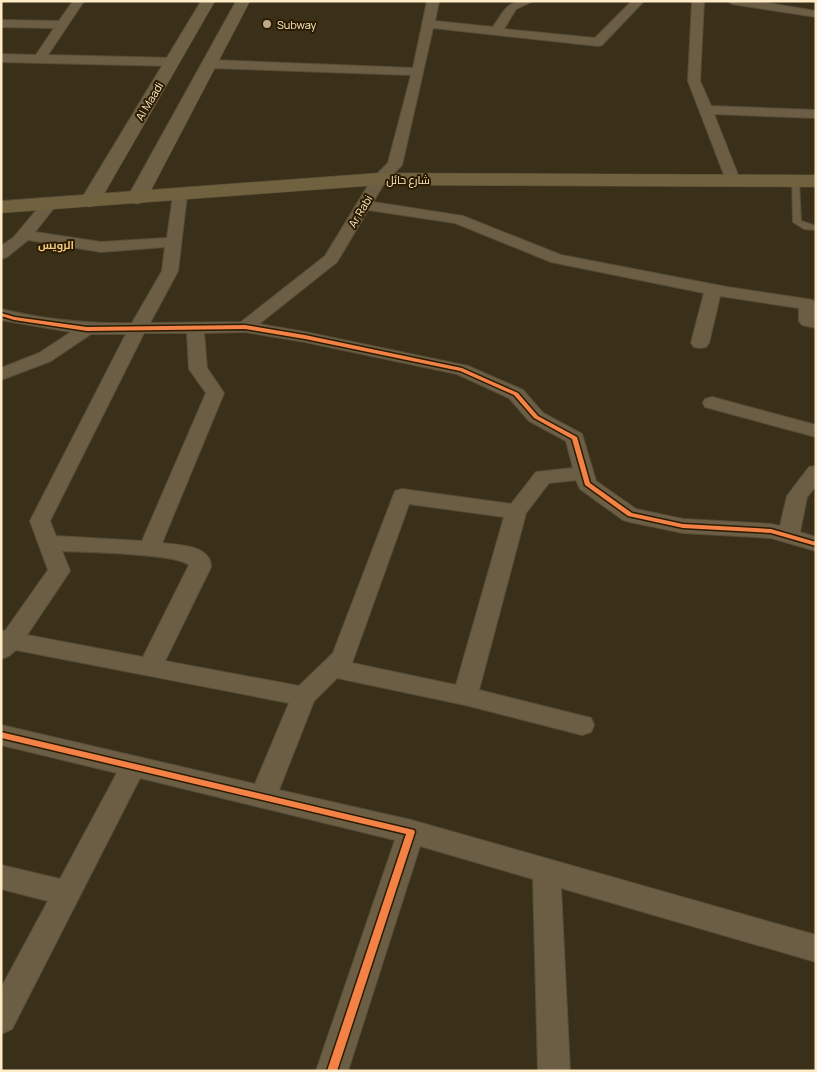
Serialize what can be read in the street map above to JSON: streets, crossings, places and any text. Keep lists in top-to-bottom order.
{
  "streets": {
    "main road": ["شارع حائل"],
    "street": ["Al Maadi", "Ar Rabi"]
  },
  "crossings": [
    ["Al Maadi", "شارع حائل"],
    ["شارع حائل", "Ar Rabi"]
  ],
  "districts": ["الرويس"],
  "places": ["Subway"]
}
